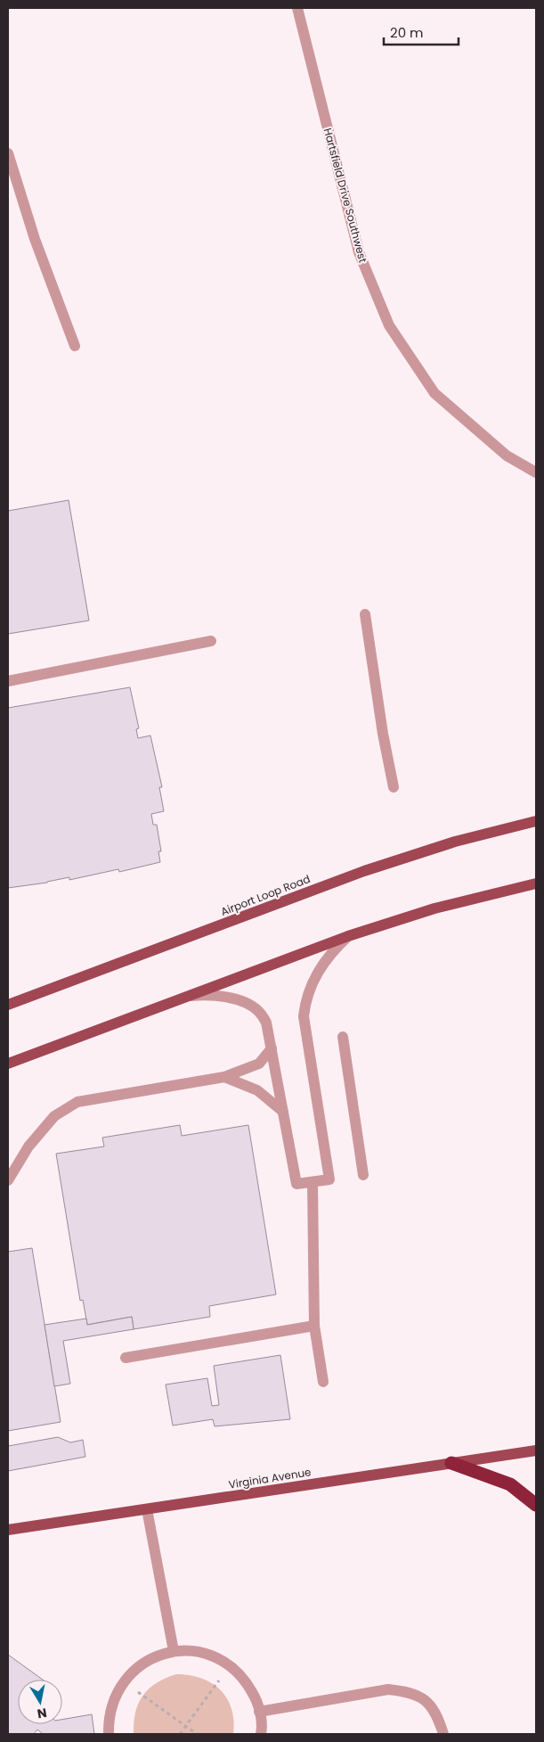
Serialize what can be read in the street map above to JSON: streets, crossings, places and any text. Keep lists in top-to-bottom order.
{
  "streets": {
    "main road": ["Airport Loop Road", "Virginia Avenue"],
    "street": ["Hartsfield Drive Southwest"]
  },
  "scale_bar": "20 m",
  "north": "bottom"
}
